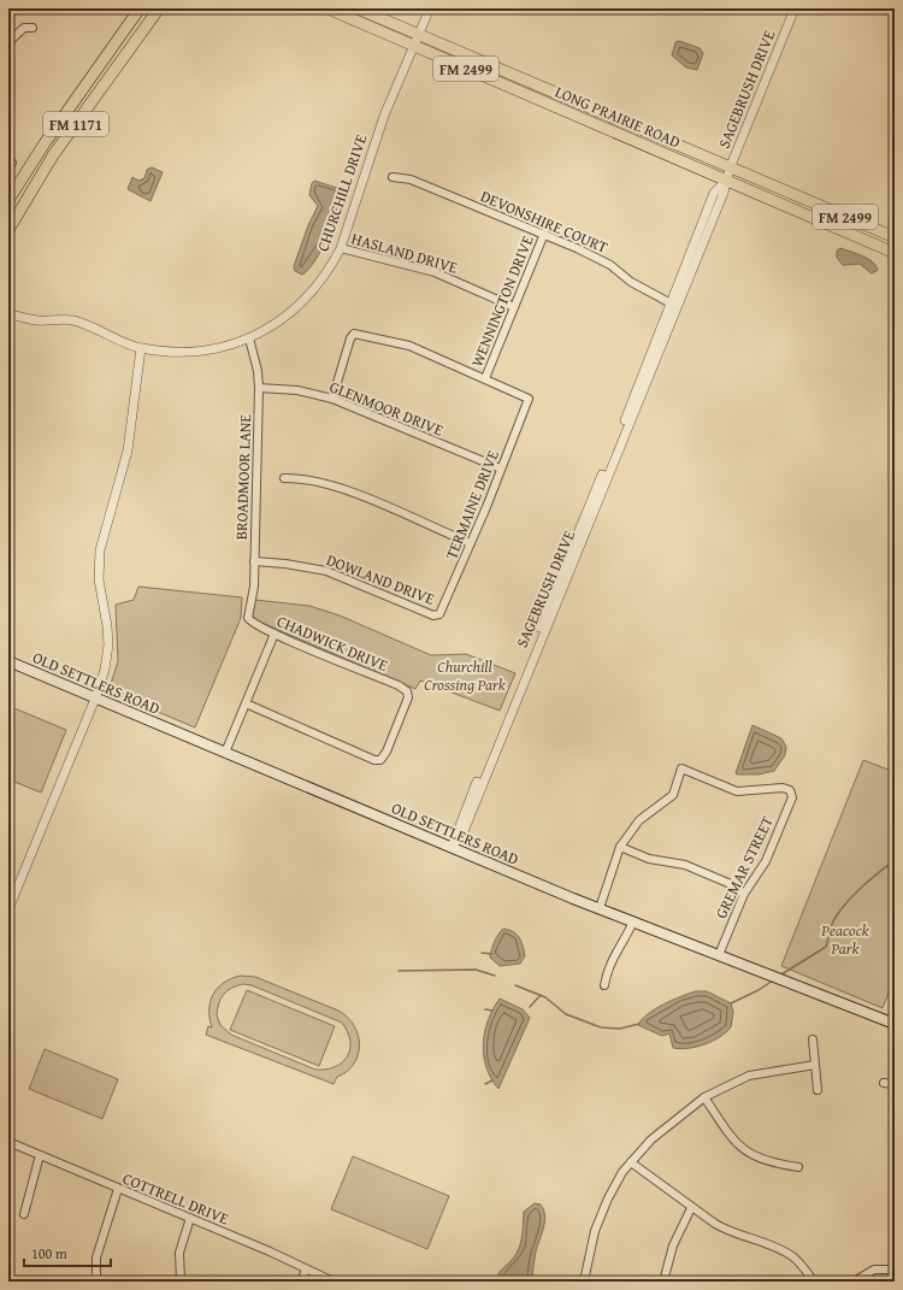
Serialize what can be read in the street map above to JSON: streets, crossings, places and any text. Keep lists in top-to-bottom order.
{
  "streets": {
    "main road": [
      "FM 2499",
      "LONG PRAIRIE ROAD",
      "FM 1171",
      "OLD SETTLERS ROAD"
    ],
    "street": [
      "SAGEBRUSH DRIVE",
      "CHURCHILL DRIVE",
      "DEVONSHIRE COURT",
      "HASLAND DRIVE",
      "WENNINGTON DRIVE",
      "GLENMOOR DRIVE",
      "BROADMOOR LANE",
      "TERMAINE DRIVE",
      "DOWLAND DRIVE",
      "CHADWICK DRIVE",
      "GREMAR STREET",
      "COTTRELL DRIVE"
    ]
  },
  "crossings": [
    ["SAGEBRUSH DRIVE", "LONG PRAIRIE ROAD"],
    ["SAGEBRUSH DRIVE", "DEVONSHIRE COURT"],
    ["SAGEBRUSH DRIVE", "OLD SETTLERS ROAD"],
    ["LONG PRAIRIE ROAD", "CHURCHILL DRIVE"],
    ["CHURCHILL DRIVE", "HASLAND DRIVE"],
    ["CHURCHILL DRIVE", "BROADMOOR LANE"],
    ["DEVONSHIRE COURT", "WENNINGTON DRIVE"],
    ["HASLAND DRIVE", "WENNINGTON DRIVE"],
    ["WENNINGTON DRIVE", "TERMAINE DRIVE"],
    ["GLENMOOR DRIVE", "BROADMOOR LANE"],
    ["GLENMOOR DRIVE", "TERMAINE DRIVE"],
    ["BROADMOOR LANE", "DOWLAND DRIVE"],
    ["BROADMOOR LANE", "CHADWICK DRIVE"],
    ["TERMAINE DRIVE", "DOWLAND DRIVE"],
    ["OLD SETTLERS ROAD", "GREMAR STREET"]
  ],
  "parks": ["Churchill Crossing Park", "Peacock Park"],
  "scale_bar": "100 m"
}
